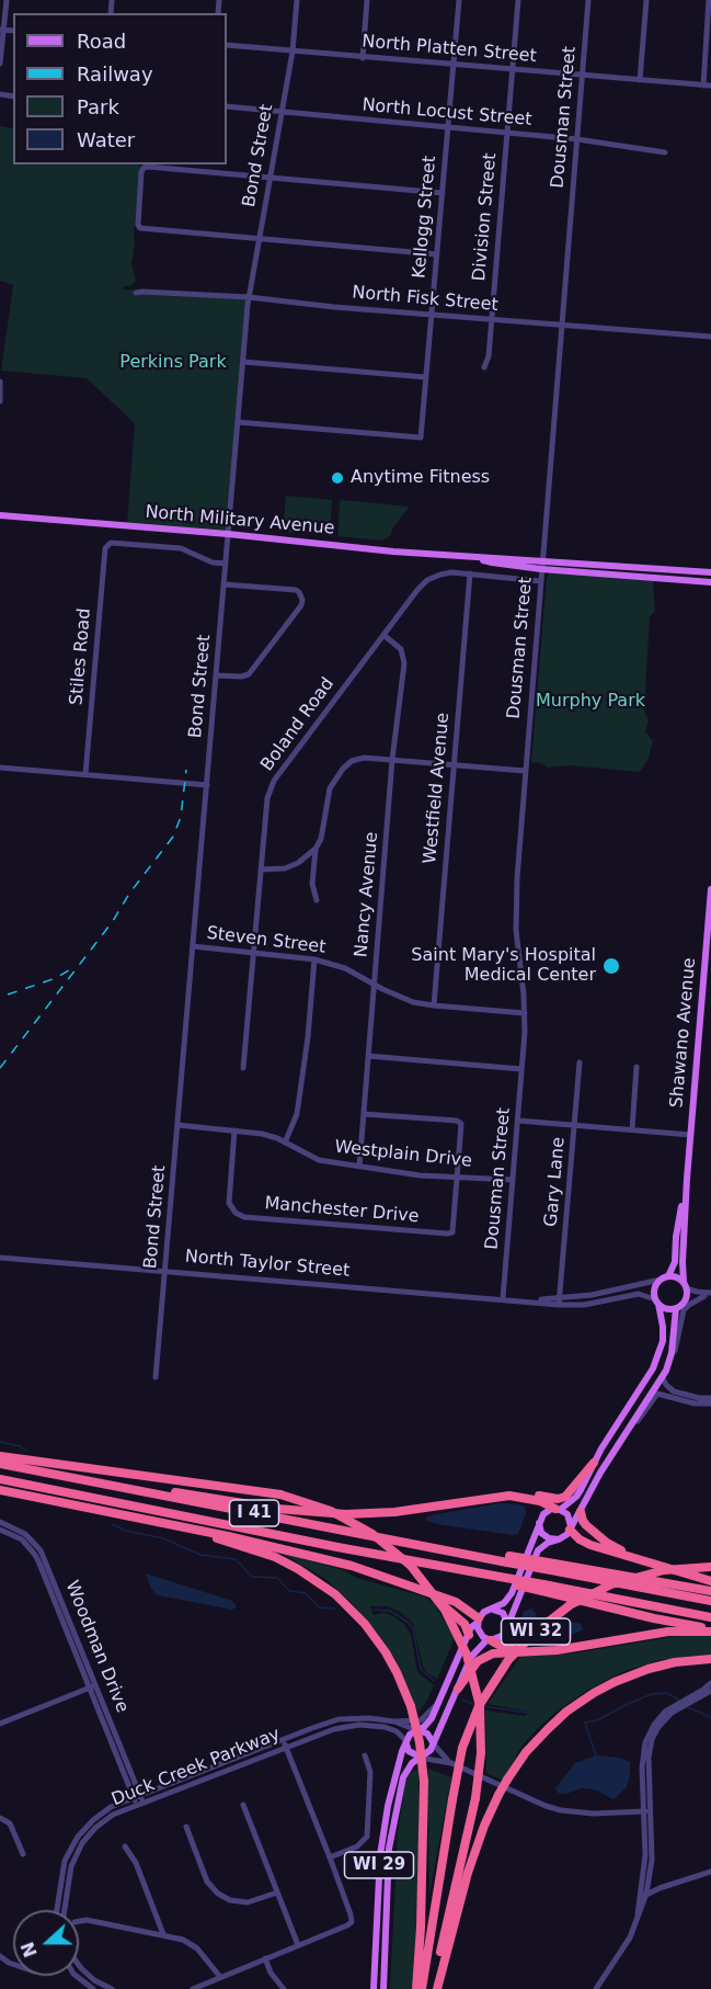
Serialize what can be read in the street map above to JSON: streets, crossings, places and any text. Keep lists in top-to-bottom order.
{
  "streets": {
    "highway": ["I 41", "WI 32"],
    "main road": ["North Military Avenue", "Shawano Avenue", "WI 29"],
    "street": [
      "North Platten Street",
      "North Locust Street",
      "Dousman Street",
      "Bond Street",
      "Kellogg Street",
      "Division Street",
      "North Fisk Street",
      "Stiles Road",
      "Boland Road",
      "Westfield Avenue",
      "Nancy Avenue",
      "Steven Street",
      "Westplain Drive",
      "Gary Lane",
      "Manchester Drive",
      "North Taylor Street",
      "Woodman Drive",
      "Duck Creek Parkway"
    ]
  },
  "crossings": [
    ["North Platten Street", "Dousman Street"],
    ["North Platten Street", "Bond Street"],
    ["North Platten Street", "Kellogg Street"],
    ["North Platten Street", "Division Street"],
    ["North Locust Street", "Dousman Street"],
    ["North Locust Street", "Bond Street"],
    ["North Locust Street", "Kellogg Street"],
    ["North Locust Street", "Division Street"],
    ["Dousman Street", "North Fisk Street"],
    ["Dousman Street", "North Military Avenue"],
    ["Dousman Street", "Boland Road"],
    ["Dousman Street", "Steven Street"],
    ["Dousman Street", "Westplain Drive"],
    ["Dousman Street", "North Taylor Street"],
    ["Bond Street", "Kellogg Street"],
    ["Bond Street", "North Fisk Street"],
    ["Bond Street", "North Military Avenue"],
    ["Bond Street", "Stiles Road"],
    ["Bond Street", "Steven Street"],
    ["Bond Street", "Westplain Drive"],
    ["Bond Street", "North Taylor Street"],
    ["Kellogg Street", "North Fisk Street"],
    ["Division Street", "North Fisk Street"],
    ["Boland Road", "Westfield Avenue"],
    ["Boland Road", "Nancy Avenue"],
    ["Boland Road", "Steven Street"],
    ["Westfield Avenue", "Steven Street"],
    ["Nancy Avenue", "Steven Street"],
    ["Nancy Avenue", "Westplain Drive"],
    ["Westplain Drive", "Manchester Drive"],
    ["Gary Lane", "North Taylor Street"],
    ["Woodman Drive", "Duck Creek Parkway"],
    ["Duck Creek Parkway", "WI 29"]
  ],
  "parks": ["Perkins Park", "Murphy Park"],
  "places": ["Anytime Fitness", "Saint Mary's Hospital Medical Center"],
  "legend": [
    "Road",
    "Railway",
    "Park",
    "Water"
  ],
  "north": "left"
}
